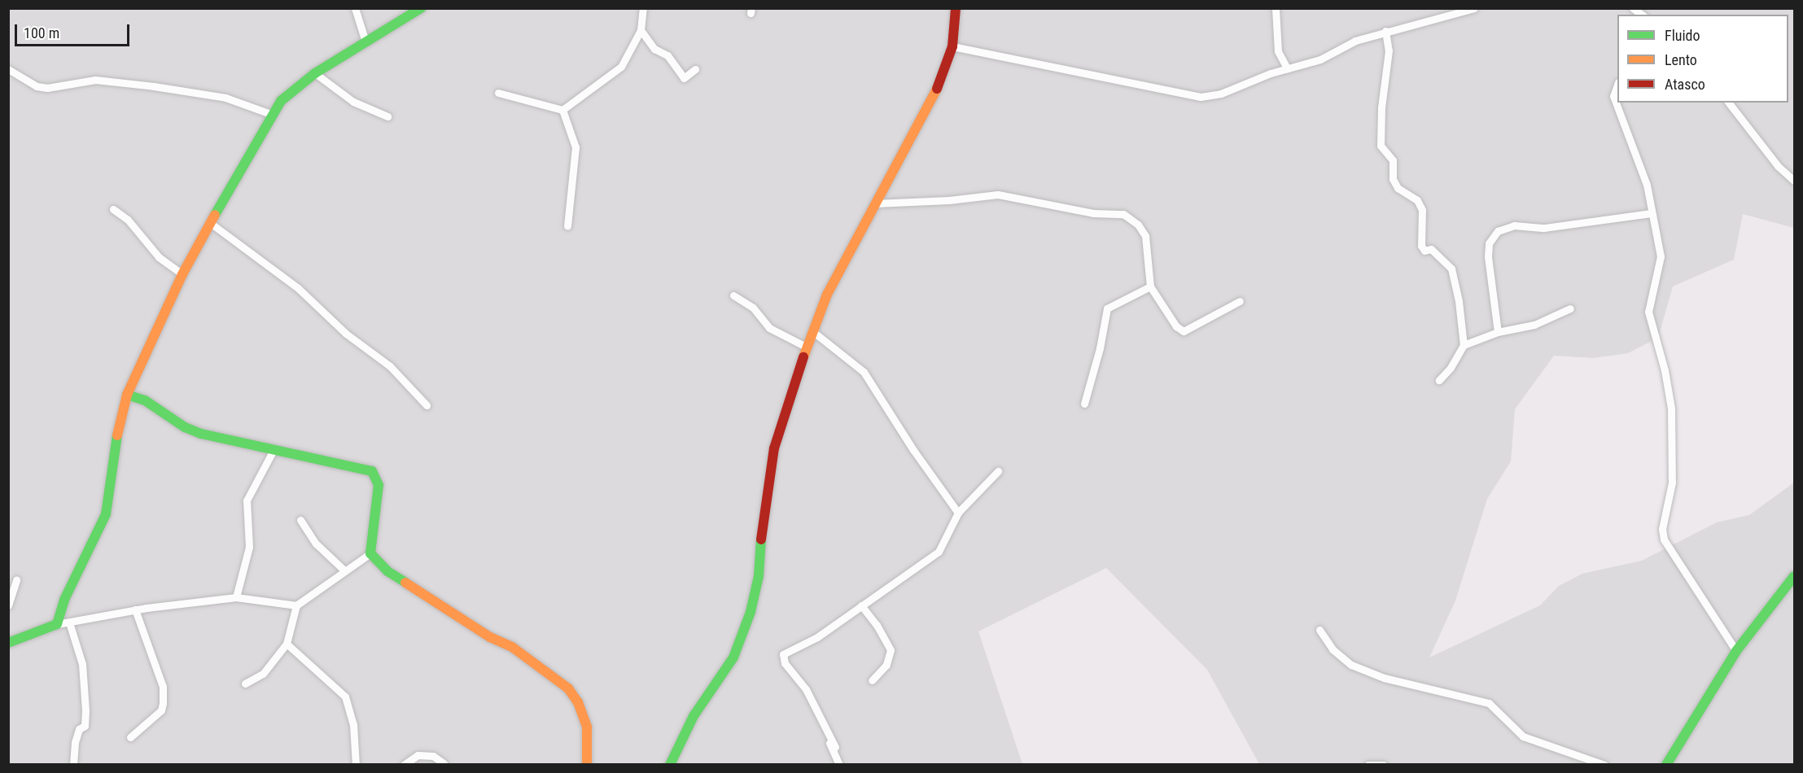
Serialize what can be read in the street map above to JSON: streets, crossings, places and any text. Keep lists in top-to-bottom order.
{
  "legend": ["Fluido", "Lento", "Atasco"],
  "scale_bar": "100 m"
}
